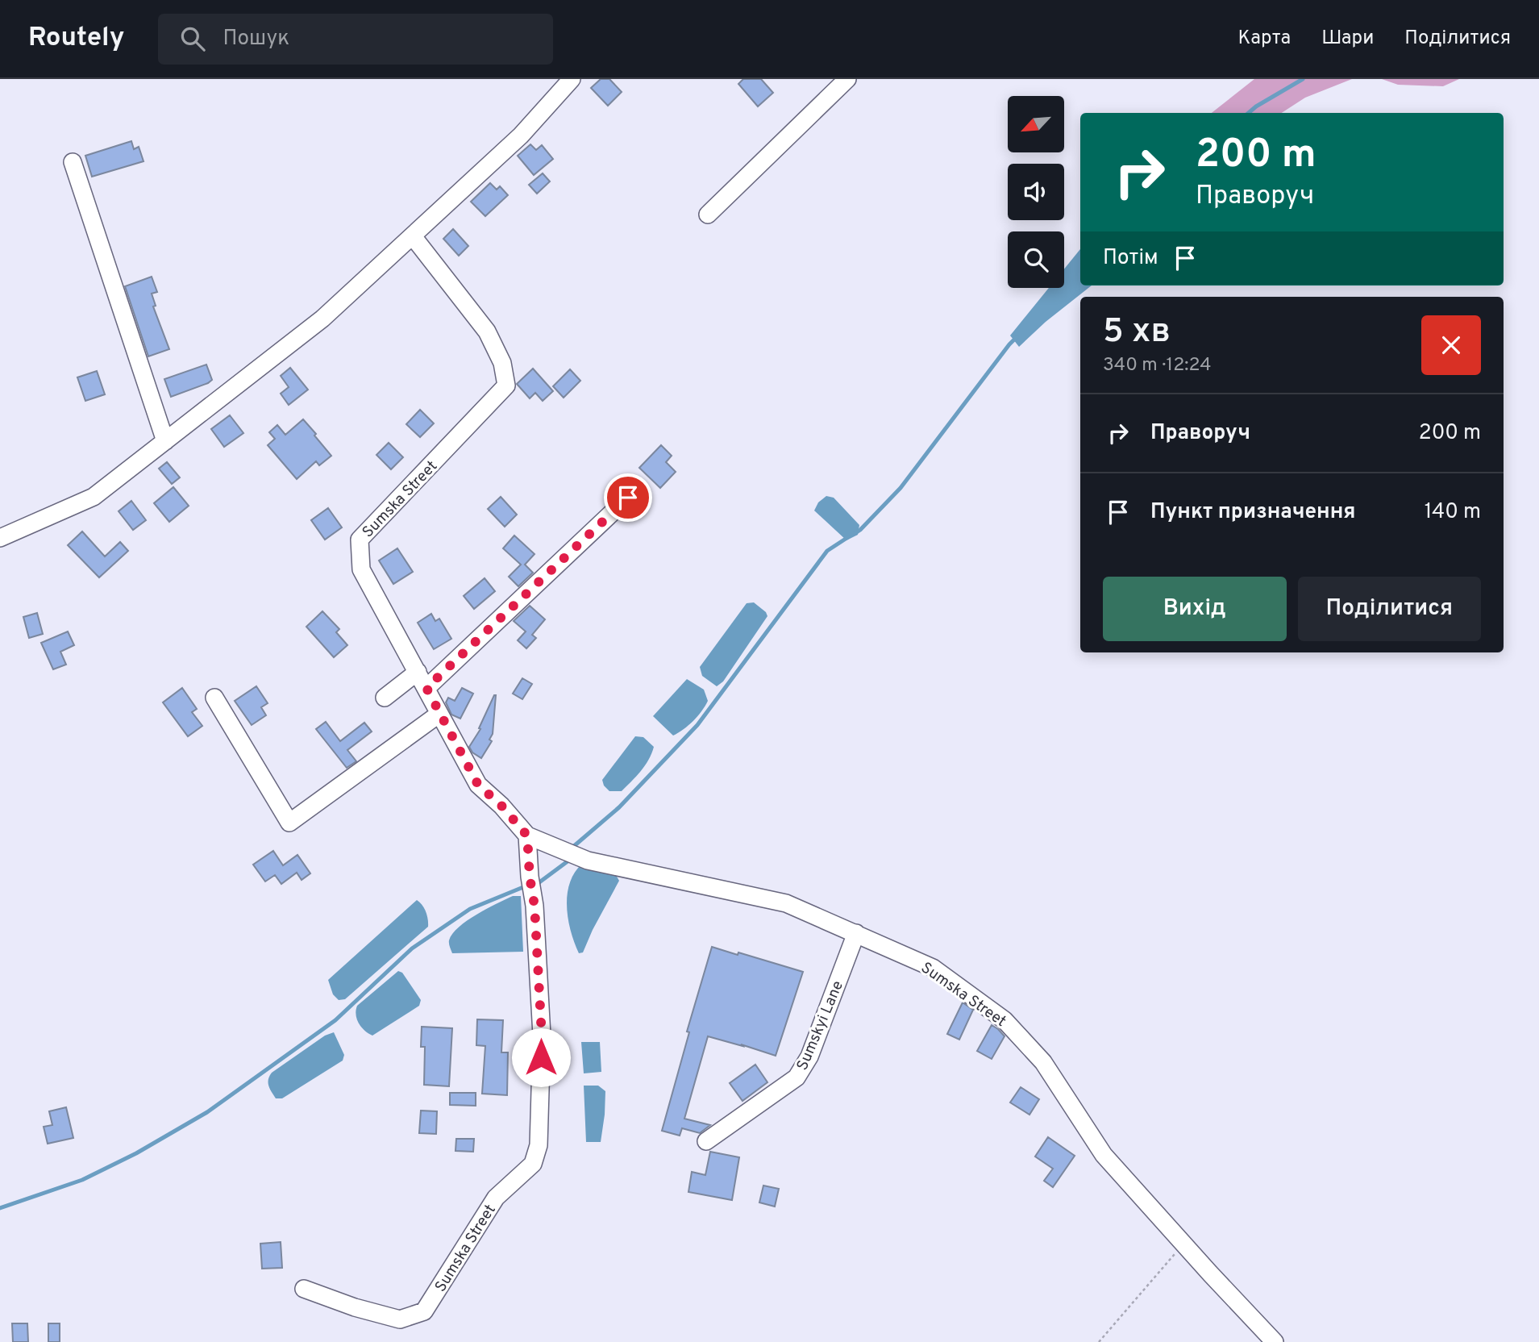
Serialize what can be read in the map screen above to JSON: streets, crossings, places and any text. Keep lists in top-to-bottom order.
{
  "streets": {
    "street": ["Sumska Street", "Sumskyi Lane"]
  },
  "crossings": [
    ["Sumska Street", "Sumskyi Lane"]
  ],
  "north": "bottom left",
  "page": {
    "header": "Routely",
    "search": "Пошук",
    "nav": ["Карта", "Шари", "Поділитися"],
    "turn": ["200 m", "Праворуч"],
    "then": "Потім",
    "heading": ["5 хв", "340 m · 12:24"],
    "list": [
      {
        "name": "Праворуч",
        "value": "200 m"
      },
      {
        "name": "Пункт призначення",
        "value": "140 m"
      }
    ],
    "buttons": ["Вихід", "Поділитися"]
  }
}
